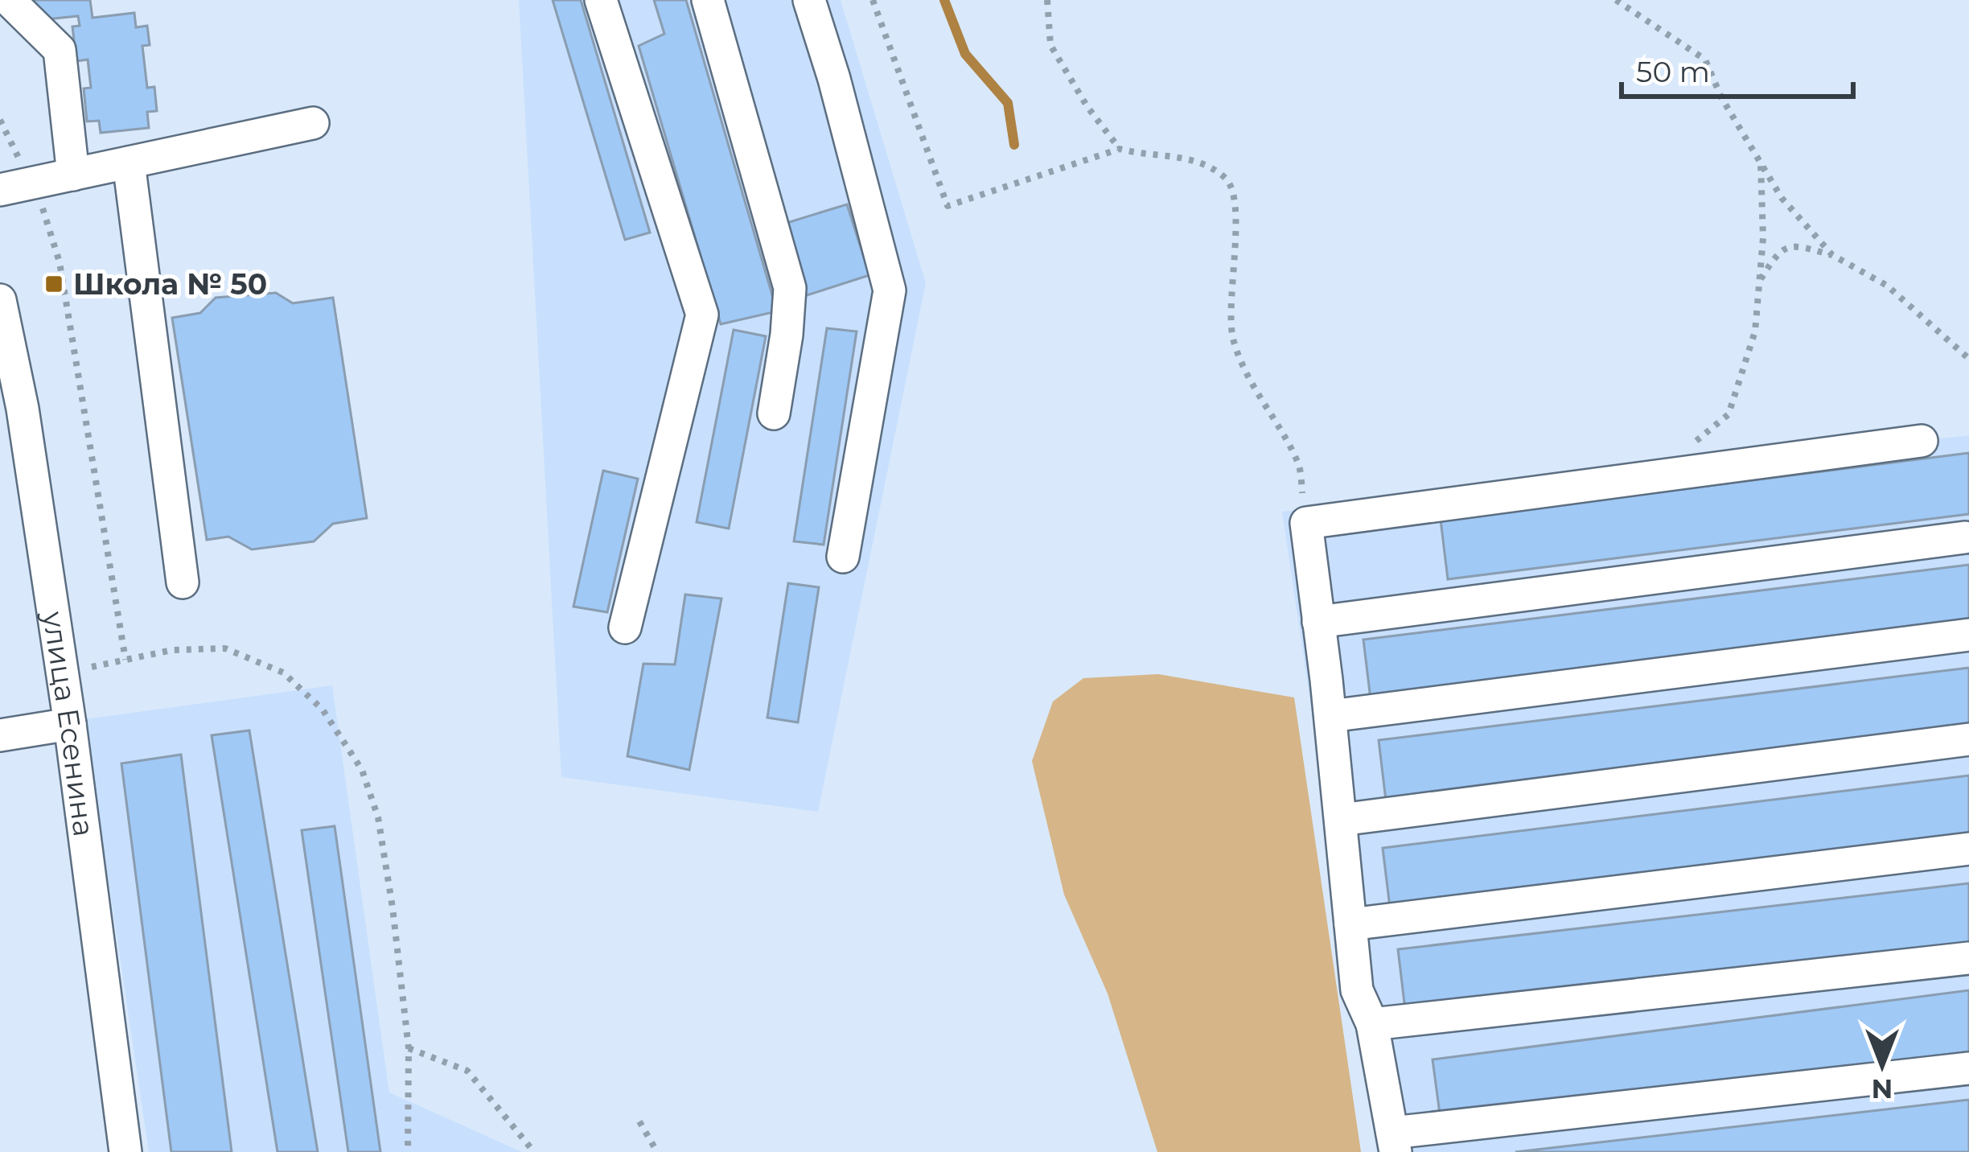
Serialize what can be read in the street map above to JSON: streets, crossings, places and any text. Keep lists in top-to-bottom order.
{
  "streets": {
    "street": ["улица Есенина"]
  },
  "places": {
    "transit": ["Школа № 50"]
  },
  "scale_bar": "50 m",
  "north": "bottom"
}
